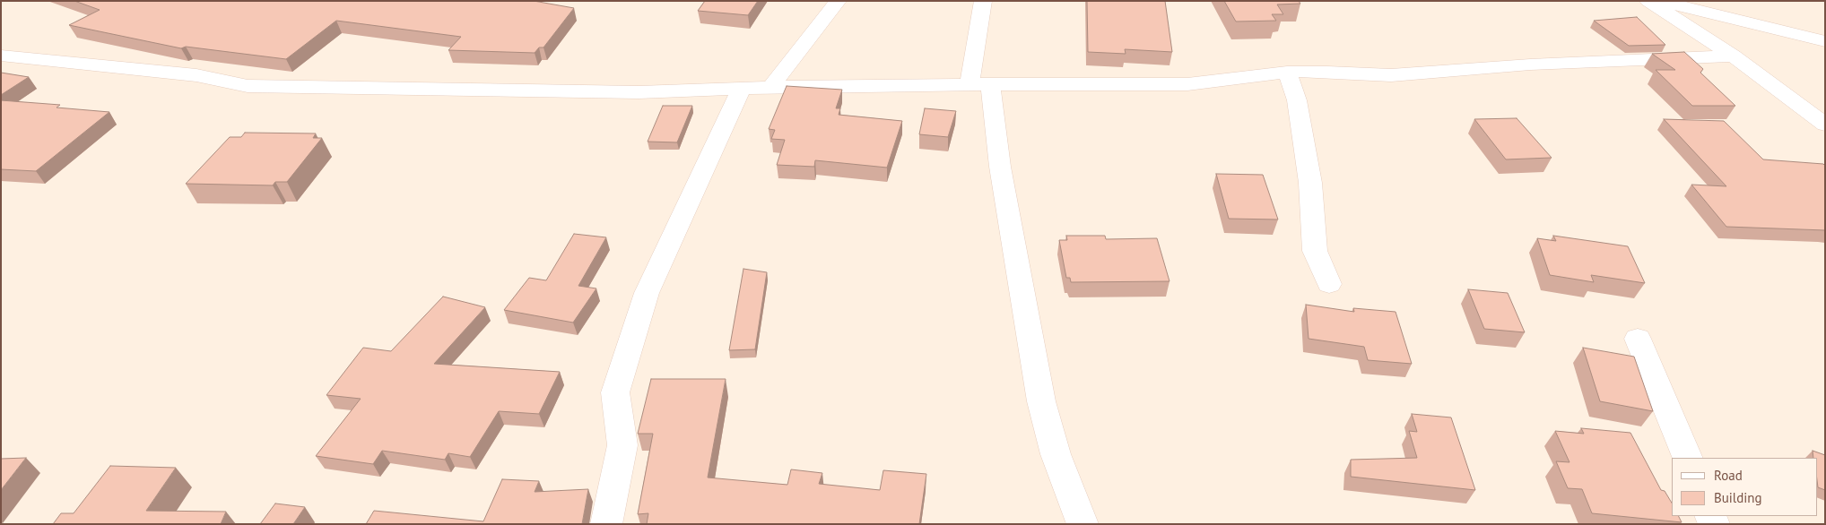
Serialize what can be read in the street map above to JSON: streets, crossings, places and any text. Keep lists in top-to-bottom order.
{
  "legend": ["Road", "Building"]
}
